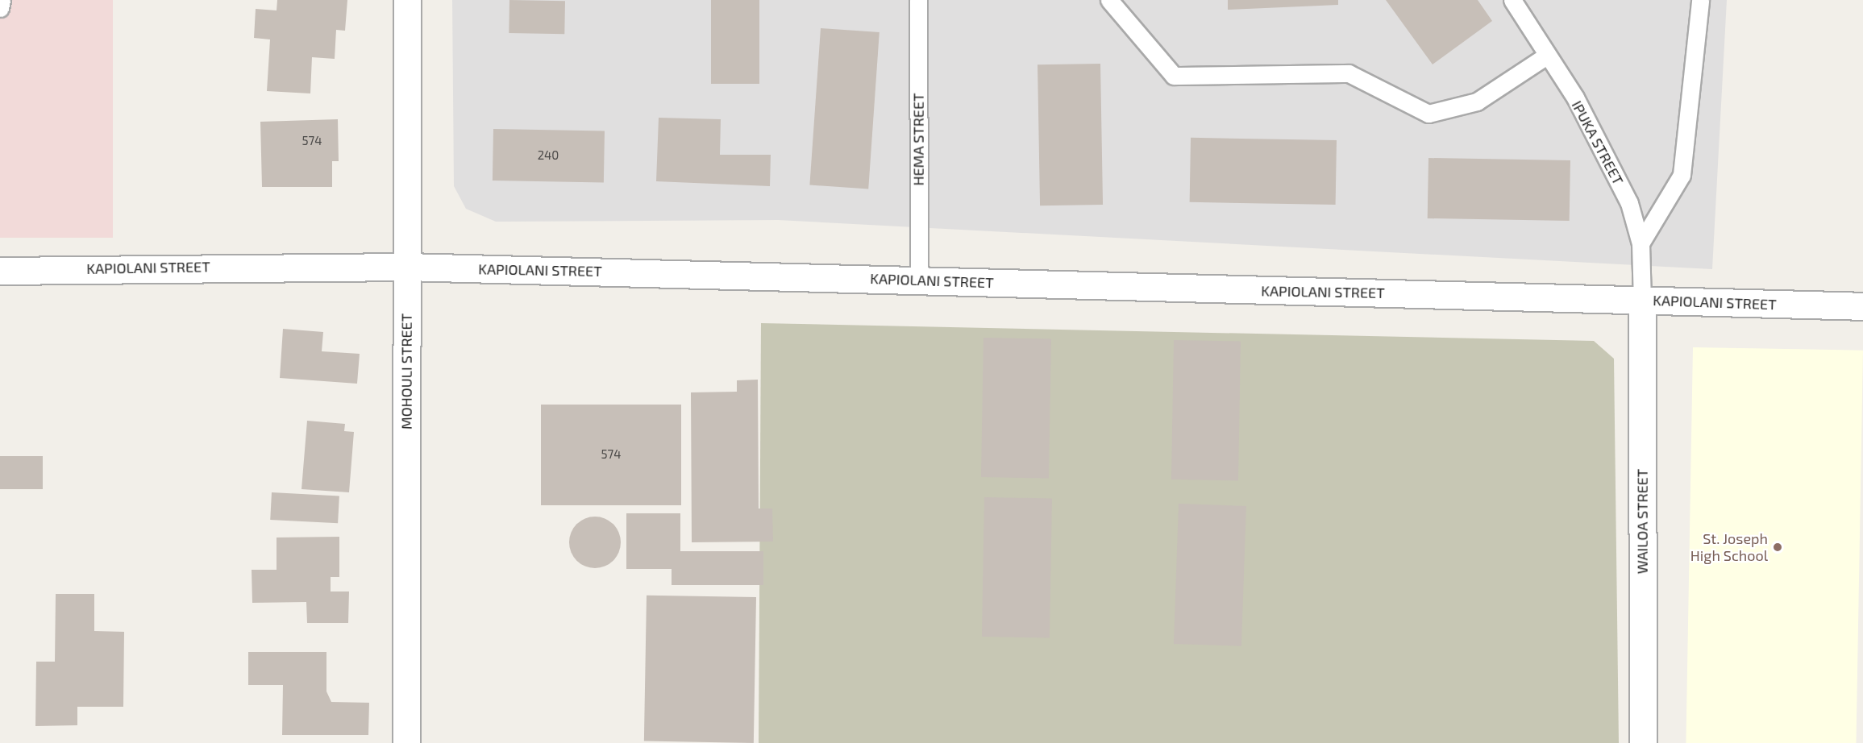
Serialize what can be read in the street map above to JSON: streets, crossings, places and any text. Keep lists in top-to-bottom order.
{
  "streets": {
    "street": ["KAPIOLANI STREET", "MOHOULI STREET", "WAILOA STREET"],
    "lane": ["HEMA STREET", "IPUKA STREET"]
  },
  "crossings": [
    ["HEMA STREET", "KAPIOLANI STREET"],
    ["IPUKA STREET", "KAPIOLANI STREET"],
    ["IPUKA STREET", "WAILOA STREET"],
    ["KAPIOLANI STREET", "MOHOULI STREET"],
    ["KAPIOLANI STREET", "WAILOA STREET"]
  ],
  "places": ["St. Joseph High School"],
  "house_numbers": ["574", "240", "574"]
}
